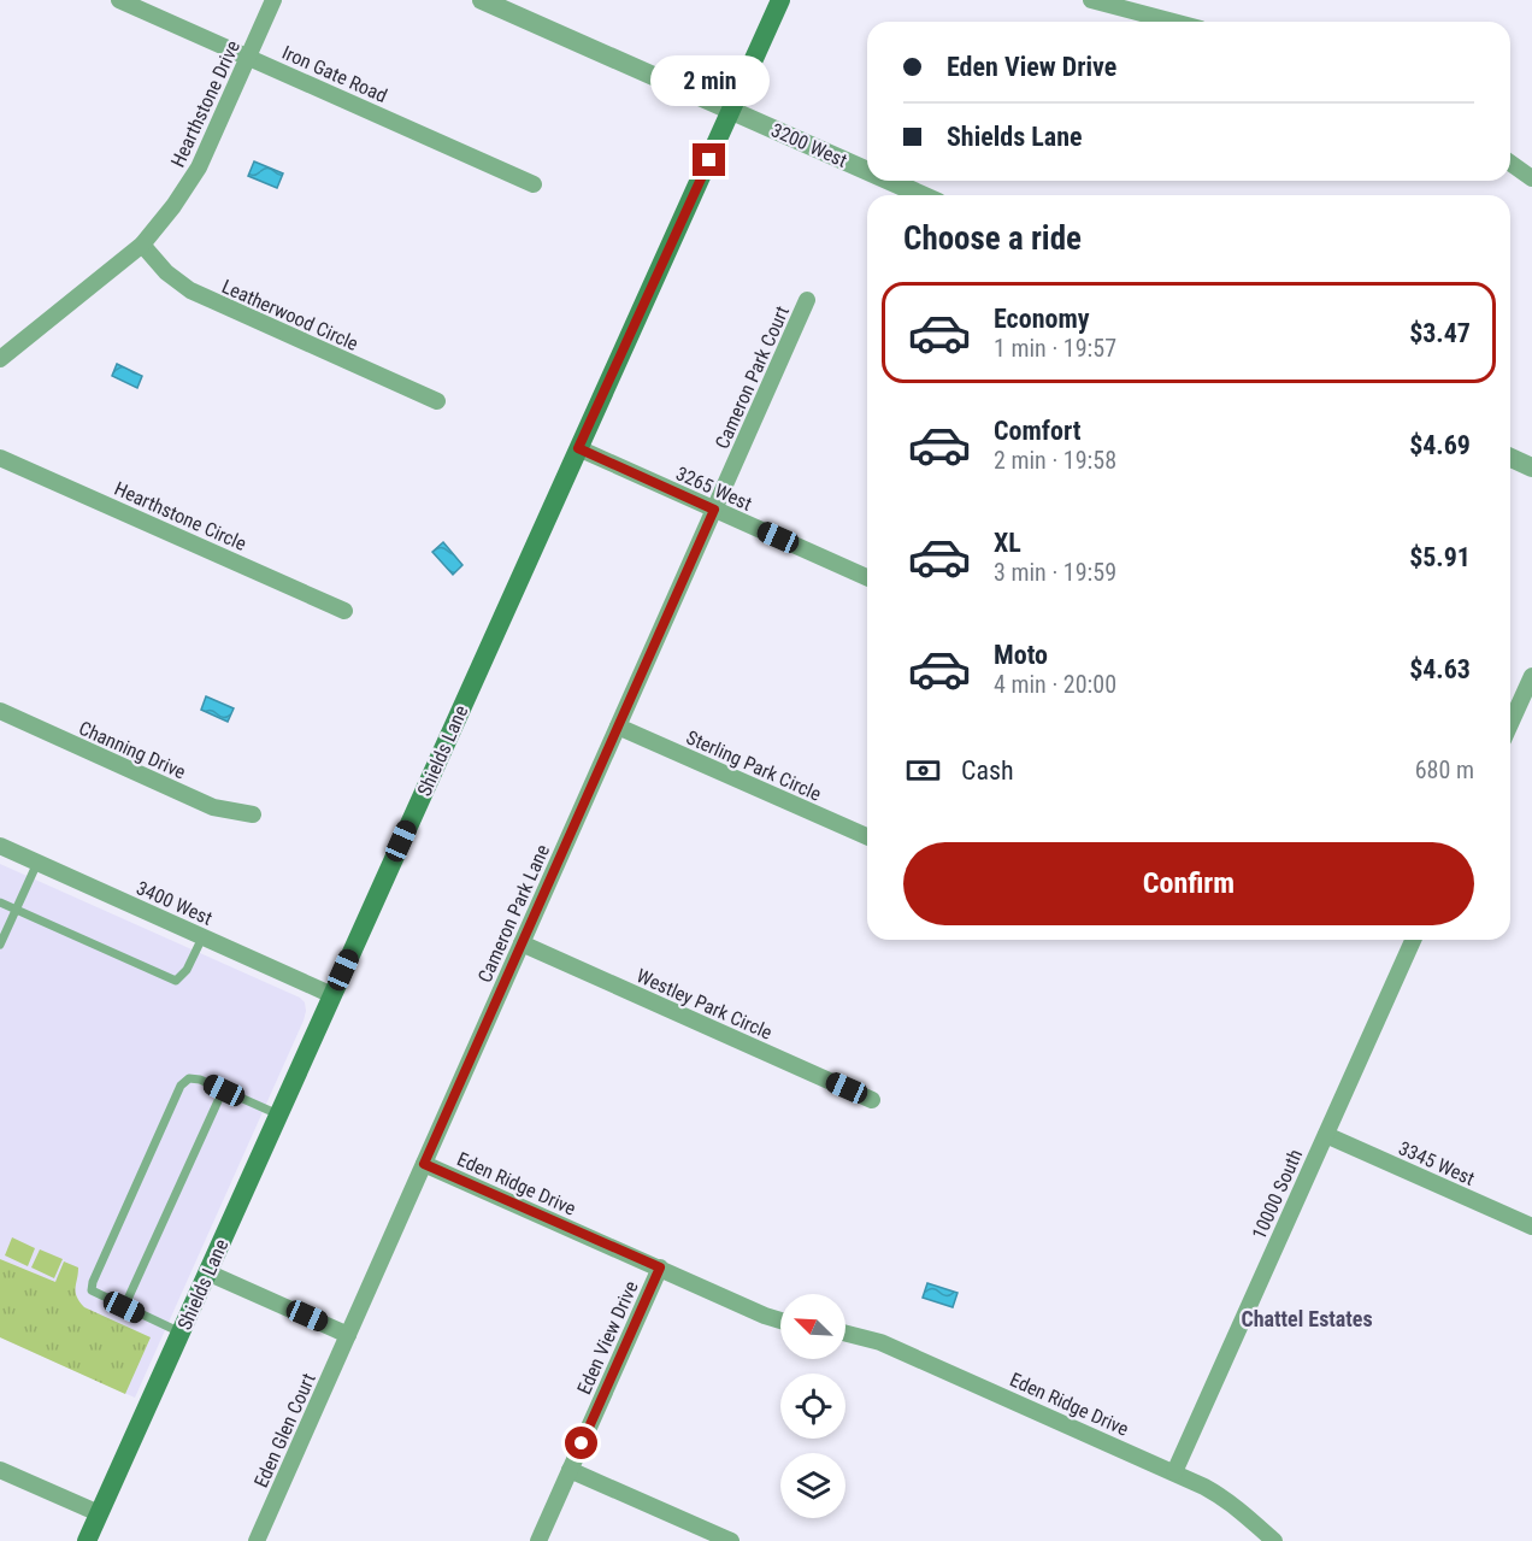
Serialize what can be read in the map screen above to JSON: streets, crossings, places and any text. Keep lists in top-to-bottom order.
{
  "streets": {
    "main road": ["Shields Lane"],
    "street": [
      "Iron Gate Road",
      "Hearthstone Drive",
      "3200 West",
      "Leatherwood Circle",
      "Cameron Park Court",
      "3265 West",
      "Hearthstone Circle",
      "Channing Drive",
      "Sterling Park Circle",
      "3400 West",
      "Cameron Park Lane",
      "Westley Park Circle",
      "3345 West",
      "Eden Ridge Drive",
      "10000 South",
      "Eden View Drive",
      "Eden Glen Court"
    ]
  },
  "crossings": [
    ["Iron Gate Road", "Hearthstone Drive"],
    ["Hearthstone Drive", "Leatherwood Circle"],
    ["3200 West", "Shields Lane"],
    ["Cameron Park Court", "3265 West"],
    ["Cameron Park Court", "Cameron Park Lane"],
    ["3265 West", "Shields Lane"],
    ["3265 West", "Cameron Park Lane"],
    ["Shields Lane", "3400 West"],
    ["Sterling Park Circle", "Cameron Park Lane"],
    ["Cameron Park Lane", "Westley Park Circle"],
    ["Cameron Park Lane", "Eden Ridge Drive"],
    ["Cameron Park Lane", "Eden Glen Court"],
    ["3345 West", "10000 South"],
    ["Eden Ridge Drive", "10000 South"],
    ["Eden Ridge Drive", "Eden View Drive"]
  ],
  "districts": ["Chattel Estates"],
  "north": "top left",
  "page": {
    "banner": ["Eden View Drive", "Shields Lane"],
    "bubble": "2 min",
    "heading": "Choose a ride",
    "list": [
      {
        "name": "Economy",
        "note": "1 min · 19:57",
        "value": "$3.47"
      },
      {
        "name": "Comfort",
        "note": "2 min · 19:58",
        "value": "$4.69"
      },
      {
        "name": "XL",
        "note": "3 min · 19:59",
        "value": "$5.91"
      },
      {
        "name": "Moto",
        "note": "4 min · 20:00",
        "value": "$4.63"
      }
    ],
    "pay": ["Cash", "680 m"],
    "buttons": "Confirm"
  }
}
